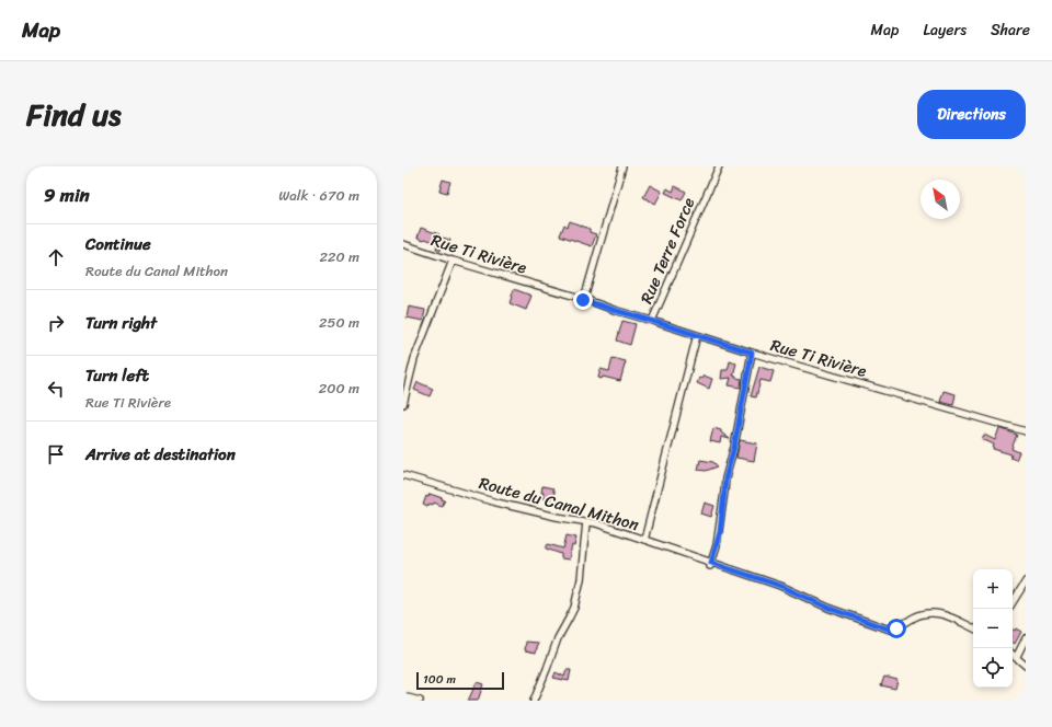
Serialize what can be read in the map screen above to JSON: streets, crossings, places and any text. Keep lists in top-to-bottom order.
{
  "streets": {
    "street": ["Rue Terre Force", "Rue Ti Rivière", "Route du Canal Mithon"]
  },
  "crossings": [
    ["Rue Terre Force", "Rue Ti Rivière"]
  ],
  "scale_bar": "100 m",
  "north": "top left",
  "page": {
    "header": "Map",
    "nav": ["Map", "Layers", "Share"],
    "title": "Find us",
    "buttons": "Directions",
    "heading": ["9 min", "Walk · 670 m"],
    "list": [
      ["Continue", "Route du Canal Mithon", "220 m"],
      ["Turn right", "250 m"],
      ["Turn left", "Rue Ti Rivière", "200 m"],
      "Arrive at destination"
    ],
    "map_buttons": ["+", "−"],
    "scale": "100 m"
  }
}
